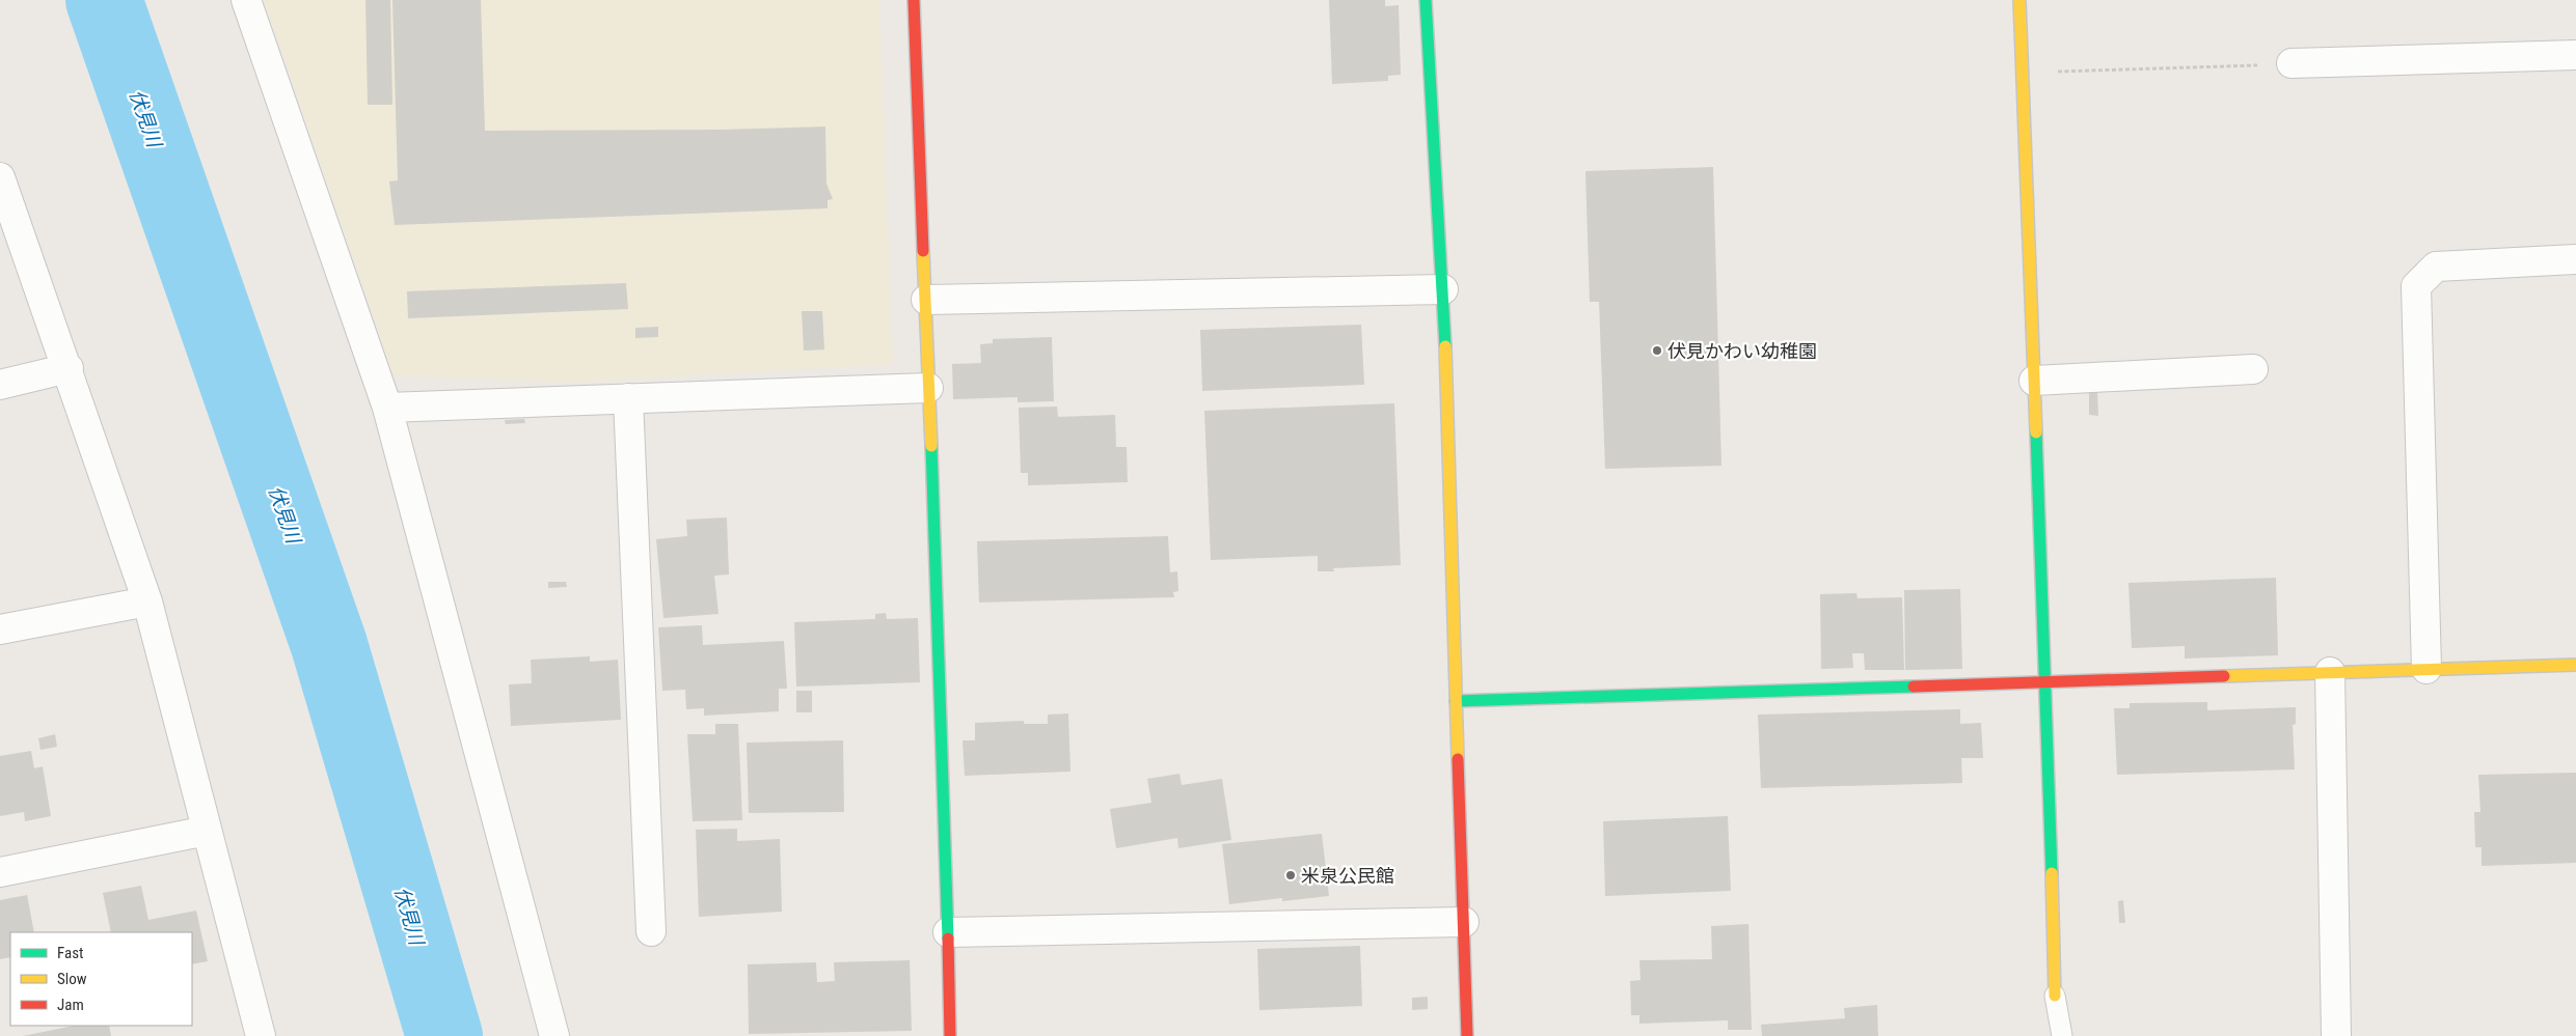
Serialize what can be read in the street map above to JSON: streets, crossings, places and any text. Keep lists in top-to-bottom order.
{
  "water": ["伏見川"],
  "places": ["伏見かわい幼稚園", "米泉公民館"],
  "legend": ["Fast", "Slow", "Jam"]
}
